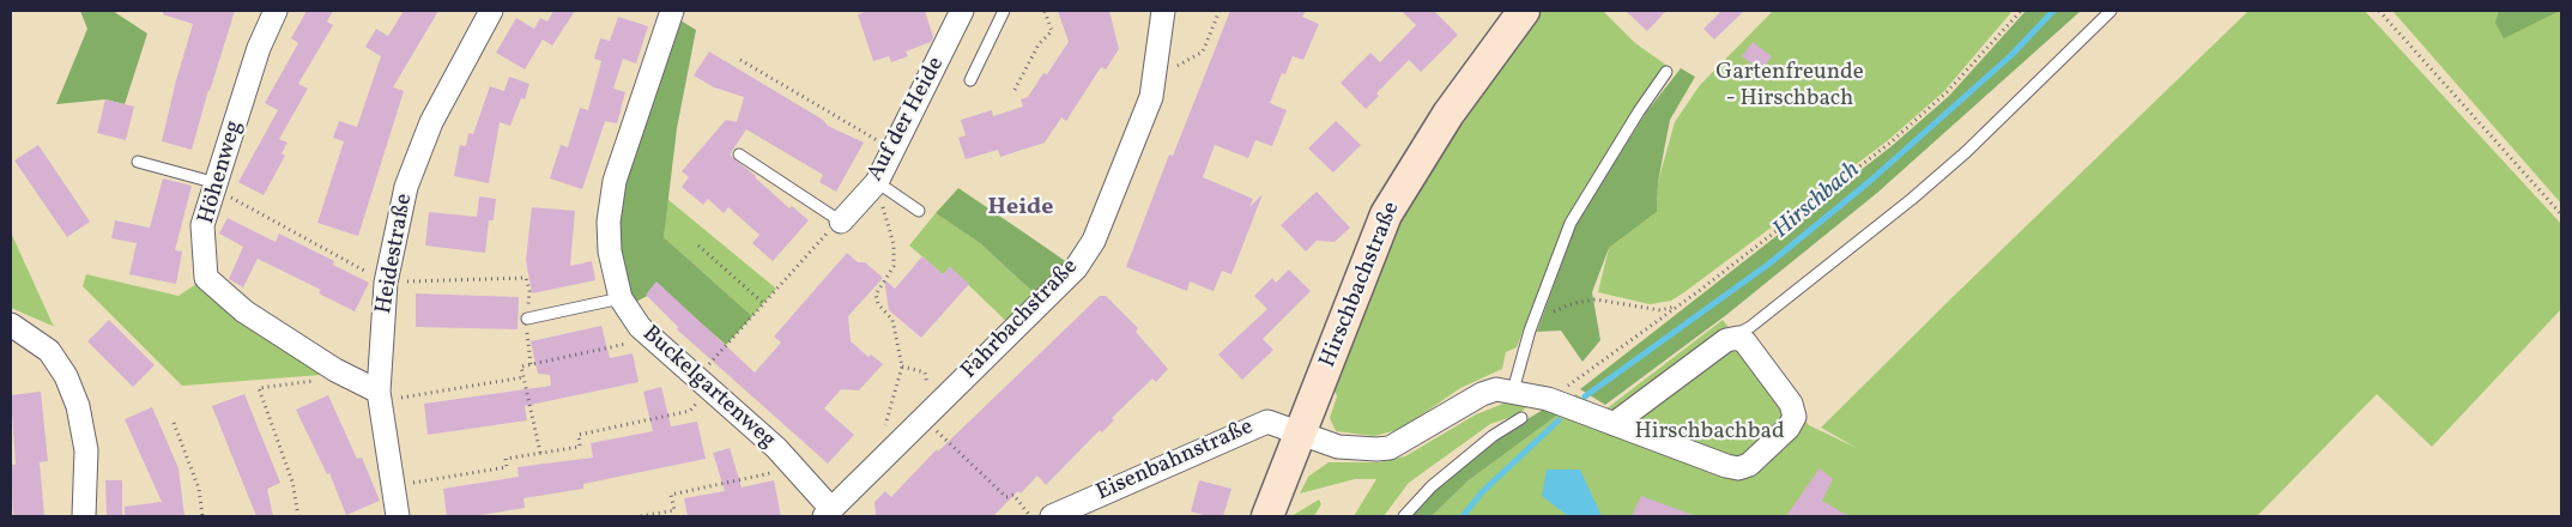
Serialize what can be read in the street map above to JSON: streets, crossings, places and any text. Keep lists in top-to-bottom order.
{
  "streets": {
    "street": [
      "Auf der Heide",
      "Höhenweg",
      "Heidestraße",
      "Hirschbachstraße",
      "Fahrbachstraße",
      "Buckelgartenweg",
      "Eisenbahnstraße"
    ]
  },
  "crossings": [
    ["Höhenweg", "Heidestraße"],
    ["Hirschbachstraße", "Eisenbahnstraße"],
    ["Fahrbachstraße", "Buckelgartenweg"]
  ],
  "districts": ["Heide"],
  "water": ["Hirschbach"],
  "parks": ["Gartenfreunde - Hirschbach", "Hirschbachbad"]
}
